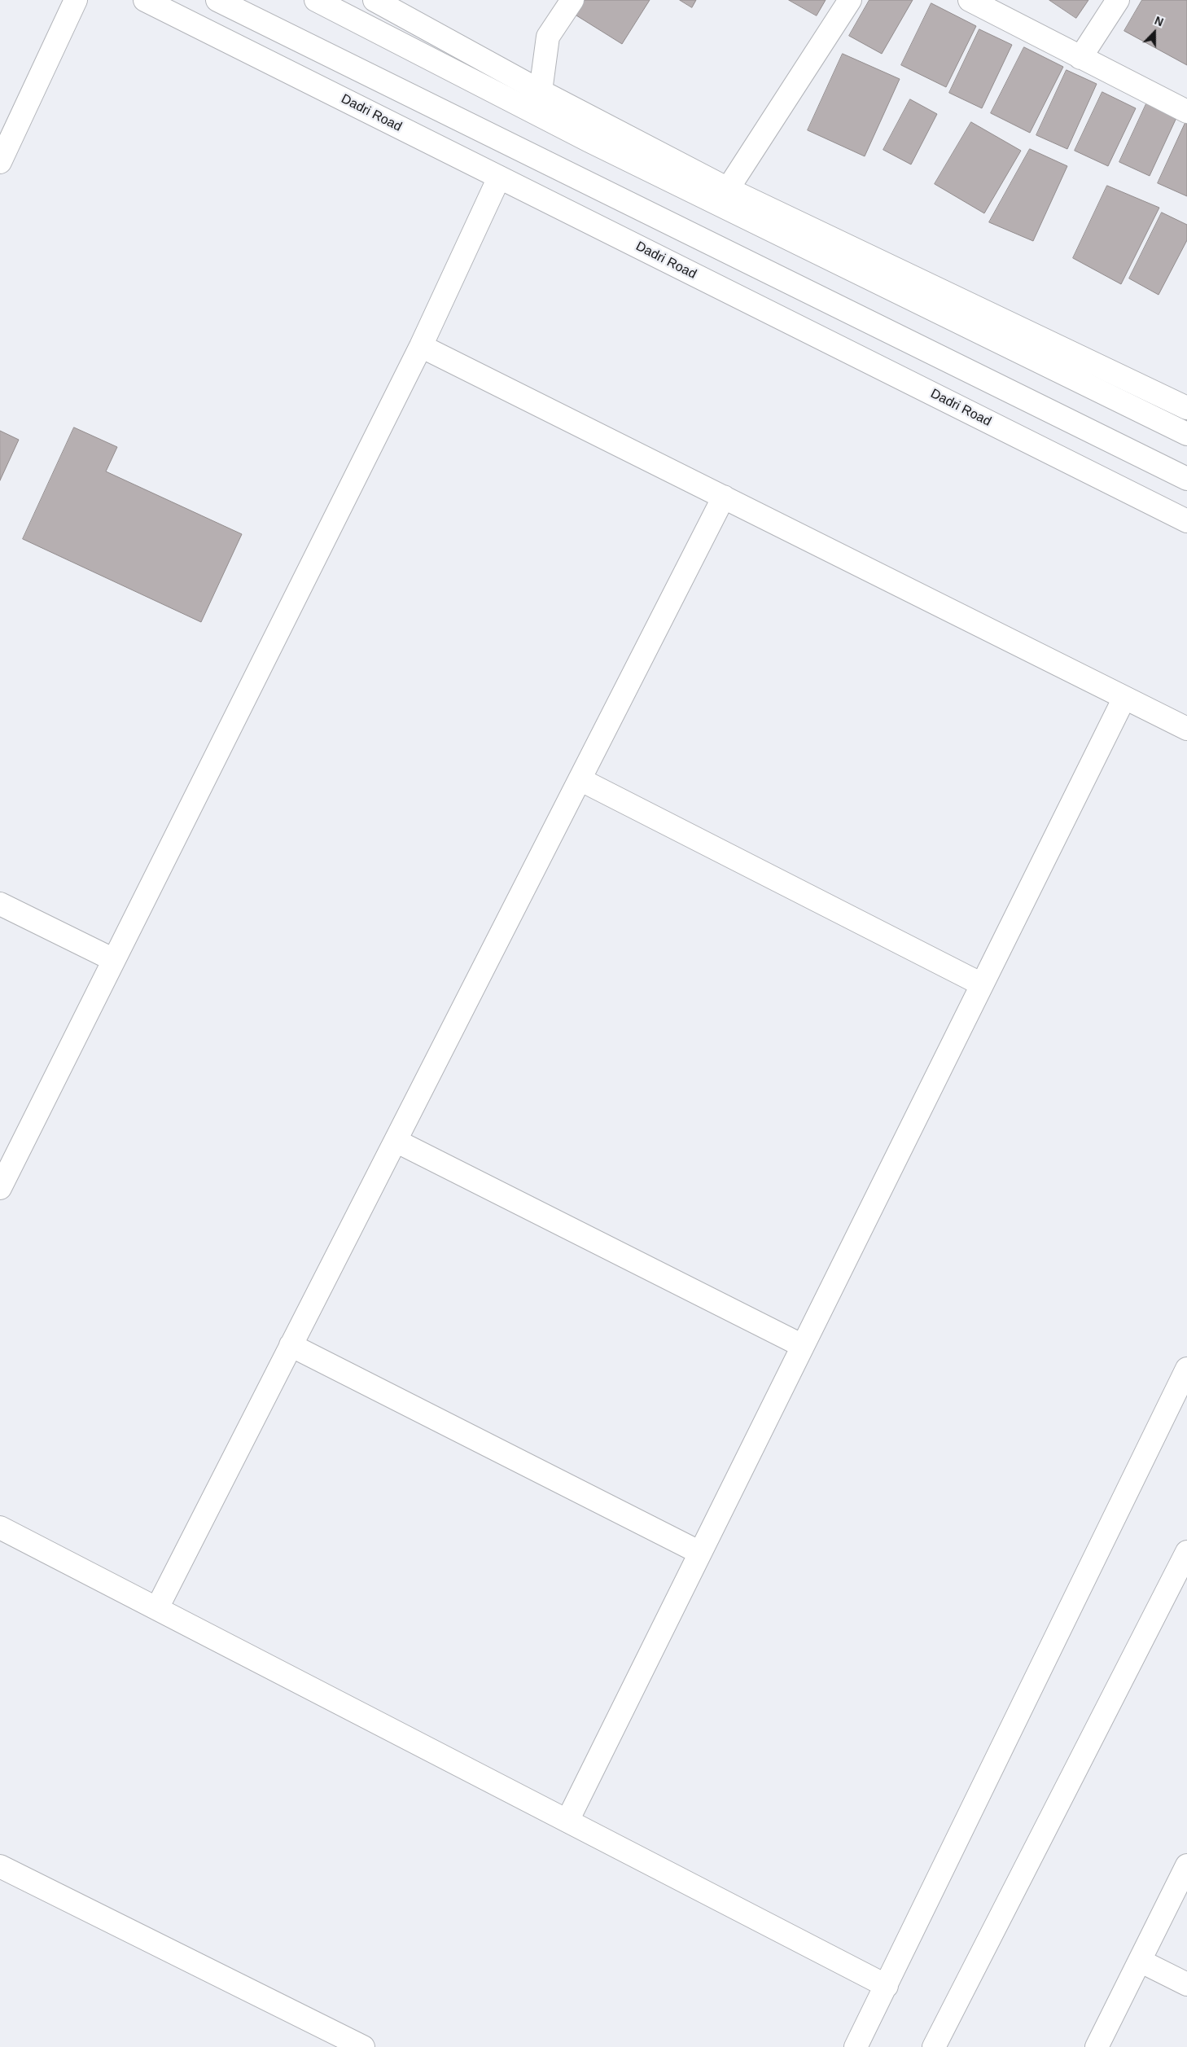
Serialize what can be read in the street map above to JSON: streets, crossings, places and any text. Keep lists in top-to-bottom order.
{
  "streets": {
    "street": ["Dadri Road"]
  },
  "north": "top"
}
